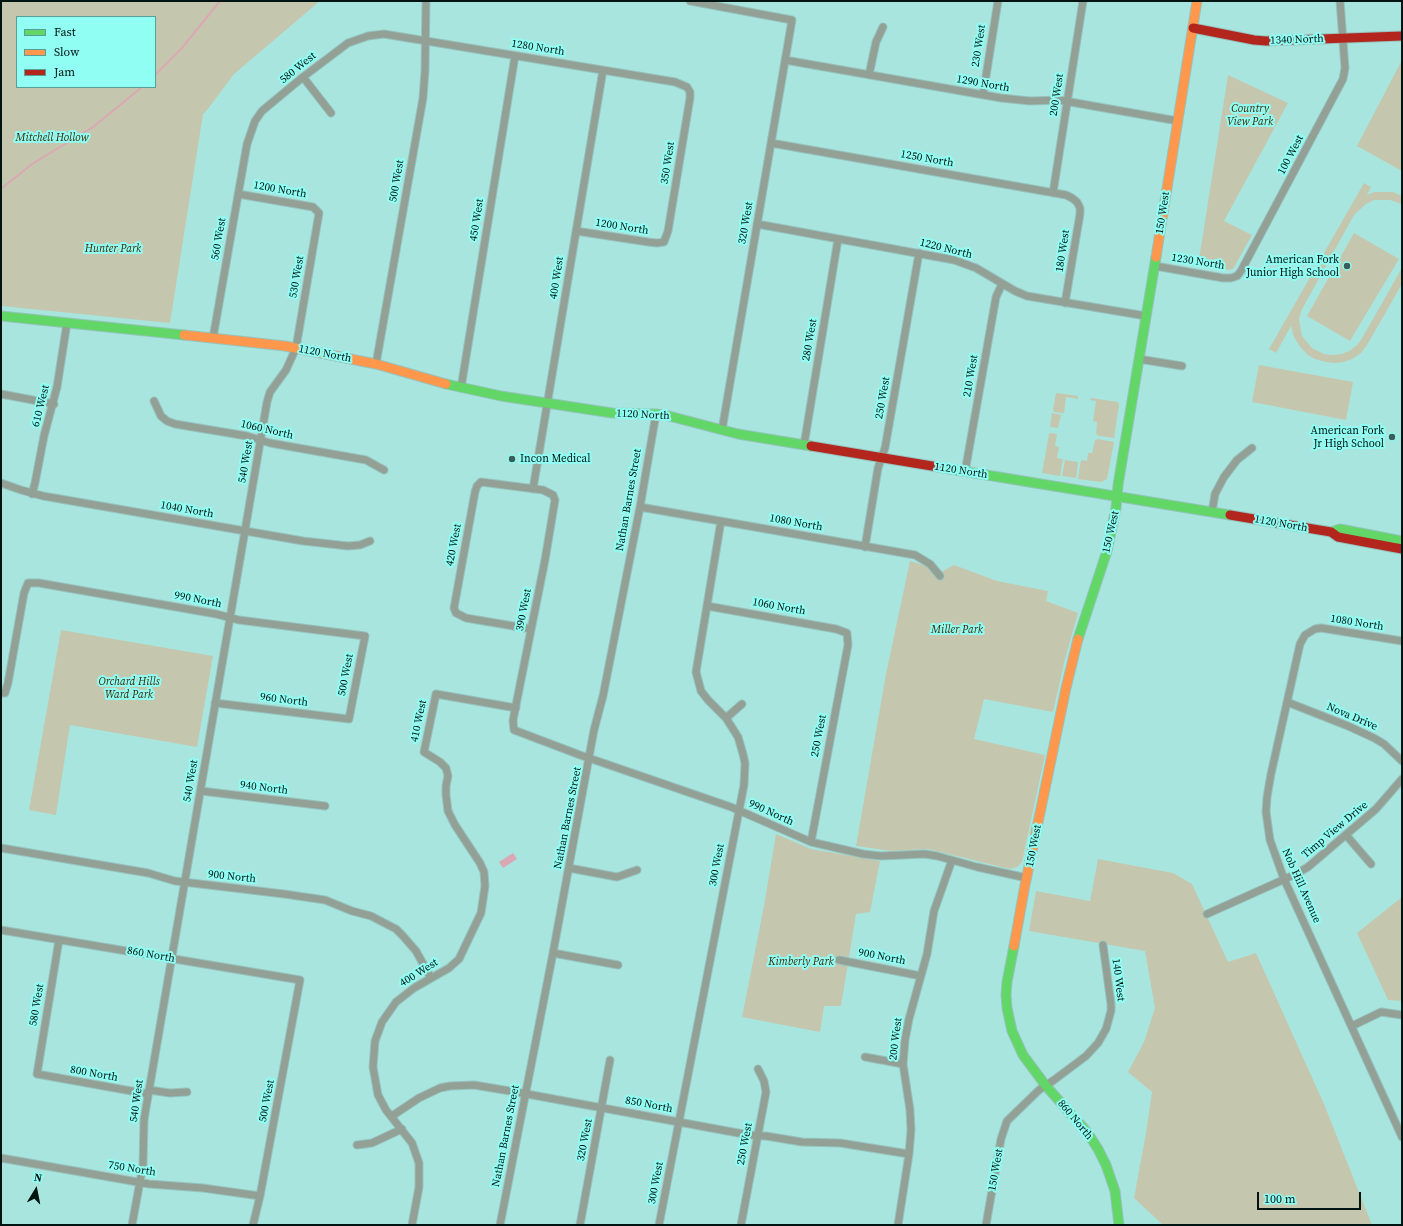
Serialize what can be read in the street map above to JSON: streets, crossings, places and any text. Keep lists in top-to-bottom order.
{
  "streets": {
    "street": [
      "1340 North",
      "230 West",
      "1280 North",
      "580 West",
      "1290 North",
      "200 West",
      "100 West",
      "1250 North",
      "350 West",
      "500 West",
      "1200 North",
      "150 West",
      "450 West",
      "320 West",
      "560 West",
      "1220 North",
      "180 West",
      "1230 North",
      "530 West",
      "400 West",
      "280 West",
      "1120 North",
      "210 West",
      "250 West",
      "610 West",
      "1060 North",
      "540 West",
      "Nathan Barnes Street",
      "1040 North",
      "1080 North",
      "420 West",
      "990 North",
      "390 West",
      "960 North",
      "Nova Drive",
      "410 West",
      "940 North",
      "Timp View Drive",
      "300 West",
      "900 North",
      "Nob Hill Avenue",
      "860 North",
      "140 West",
      "800 North",
      "850 North",
      "750 North"
    ]
  },
  "crossings": [
    ["1340 North", "100 West"],
    ["1340 North", "150 West"],
    ["230 West", "1290 North"],
    ["1280 North", "580 West"],
    ["1280 North", "350 West"],
    ["1280 North", "500 West"],
    ["1280 North", "450 West"],
    ["1280 North", "400 West"],
    ["580 West", "560 West"],
    ["580 West", "860 North"],
    ["580 West", "800 North"],
    ["1290 North", "200 West"],
    ["1290 North", "150 West"],
    ["1290 North", "320 West"],
    ["200 West", "1250 North"],
    ["200 West", "990 North"],
    ["200 West", "900 North"],
    ["200 West", "850 North"],
    ["100 West", "1230 North"],
    ["1250 North", "320 West"],
    ["1250 North", "180 West"],
    ["350 West", "1200 North"],
    ["500 West", "1120 North"],
    ["500 West", "990 North"],
    ["500 West", "960 North"],
    ["500 West", "860 North"],
    ["500 West", "750 North"],
    ["1200 North", "560 West"],
    ["1200 North", "530 West"],
    ["1200 North", "400 West"],
    ["150 West", "1220 North"],
    ["150 West", "1230 North"],
    ["150 West", "1120 North"],
    ["150 West", "990 North"],
    ["150 West", "860 North"],
    ["150 West", "140 West"],
    ["450 West", "1120 North"],
    ["320 West", "1220 North"],
    ["320 West", "1120 North"],
    ["320 West", "850 North"],
    ["560 West", "1120 North"],
    ["1220 North", "180 West"],
    ["1220 North", "280 West"],
    ["1220 North", "210 West"],
    ["1220 North", "250 West"],
    ["530 West", "1120 North"],
    ["530 West", "540 West"],
    ["400 West", "1120 North"],
    ["400 West", "420 West"],
    ["400 West", "390 West"],
    ["400 West", "410 West"],
    ["400 West", "900 North"],
    ["400 West", "850 North"],
    ["280 West", "1120 North"],
    ["1120 North", "210 West"],
    ["1120 North", "250 West"],
    ["1120 North", "610 West"],
    ["1120 North", "540 West"],
    ["1120 North", "Nathan Barnes Street"],
    ["250 West", "1060 North"],
    ["250 West", "1080 North"],
    ["250 West", "990 North"],
    ["250 West", "850 North"],
    ["610 West", "1040 North"],
    ["1060 North", "540 West"],
    ["1060 North", "300 West"],
    ["540 West", "1040 North"],
    ["540 West", "990 North"],
    ["540 West", "960 North"],
    ["540 West", "940 North"],
    ["540 West", "900 North"],
    ["540 West", "860 North"],
    ["540 West", "800 North"],
    ["540 West", "750 North"],
    ["Nathan Barnes Street", "1080 North"],
    ["Nathan Barnes Street", "990 North"],
    ["Nathan Barnes Street", "850 North"],
    ["1080 North", "300 West"],
    ["1080 North", "Nob Hill Avenue"],
    ["420 West", "390 West"],
    ["990 North", "390 West"],
    ["990 North", "300 West"],
    ["390 West", "410 West"],
    ["Nova Drive", "Nob Hill Avenue"],
    ["Timp View Drive", "Nob Hill Avenue"],
    ["300 West", "850 North"],
    ["860 North", "140 West"]
  ],
  "parks": [
    "Country View Park",
    "Mitchell Hollow",
    "Hunter Park",
    "Miller Park",
    "Orchard Hills Ward Park",
    "Kimberly Park"
  ],
  "places": ["American Fork Junior High School", "American Fork Jr High School", "Incon Medical"],
  "legend": ["Fast", "Slow", "Jam"],
  "scale_bar": "100 m",
  "north": "top"
}
